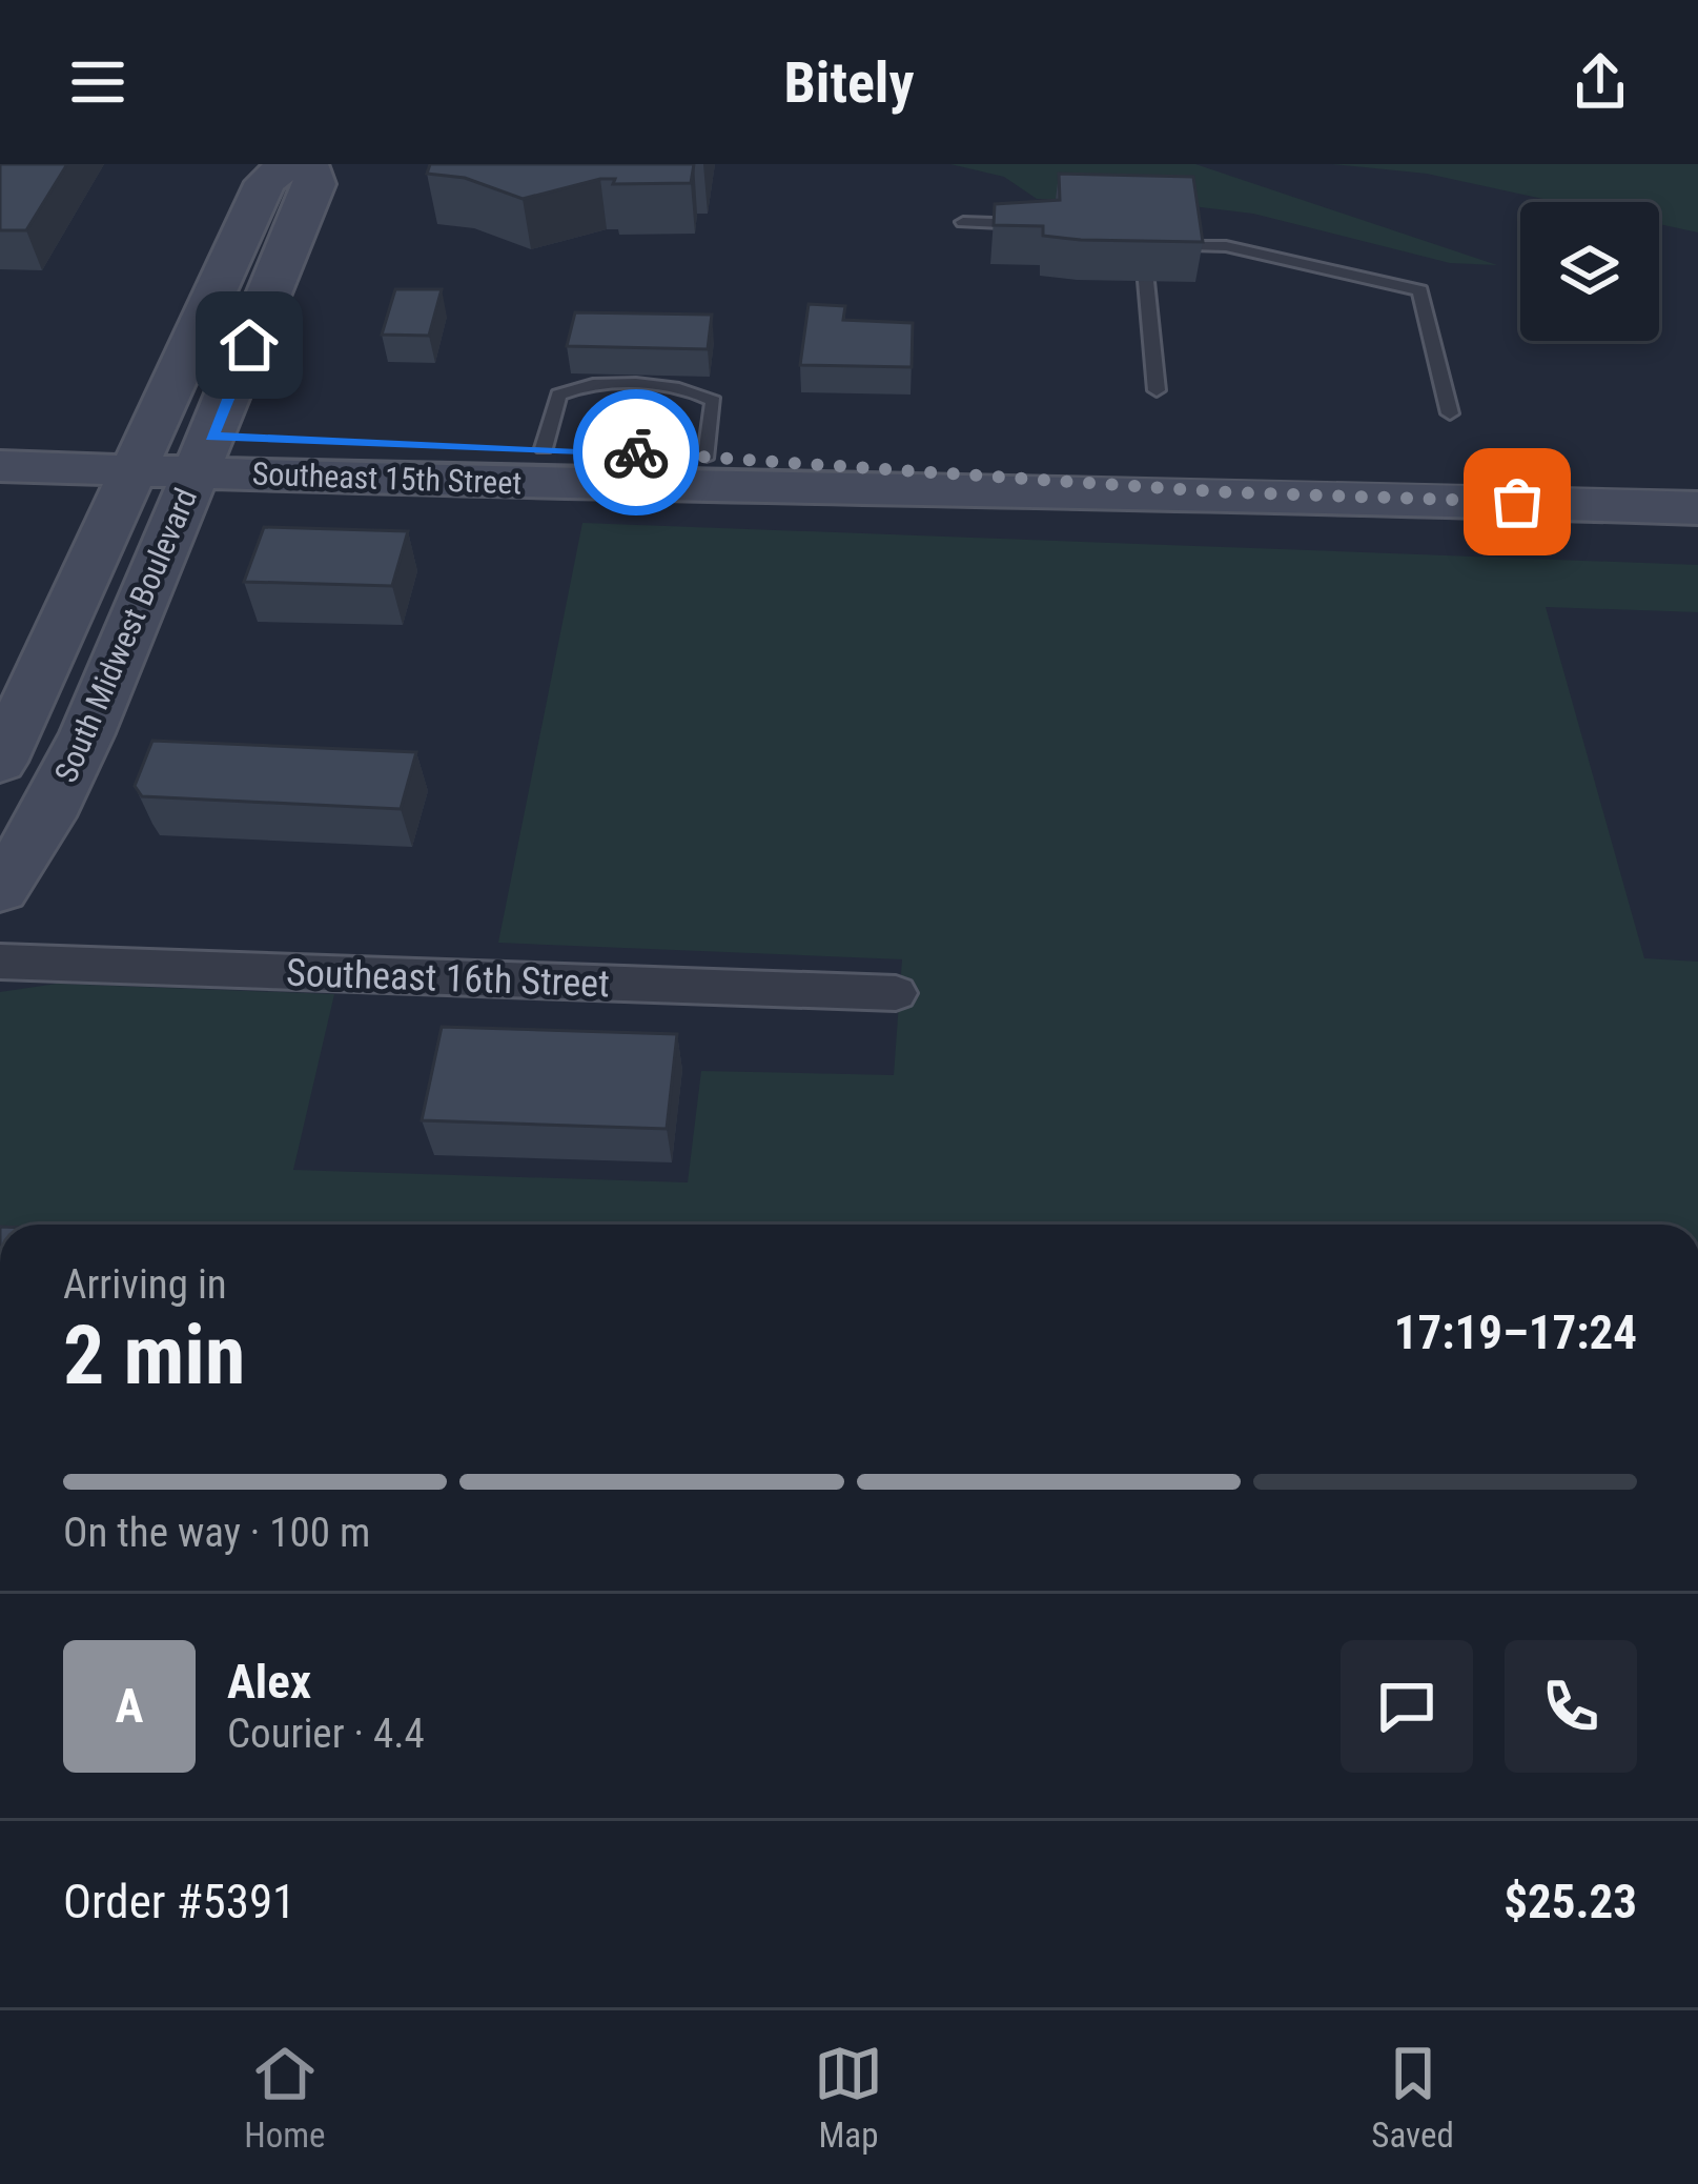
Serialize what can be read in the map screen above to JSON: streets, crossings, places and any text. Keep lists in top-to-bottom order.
{
  "streets": {
    "main road": ["Southeast 15th Street", "South Midwest Boulevard"],
    "street": ["Southeast 16th Street"]
  },
  "crossings": [
    ["Southeast 15th Street", "South Midwest Boulevard"]
  ],
  "page": {
    "header": "Bitely",
    "heading": ["2 min", "Arriving in", "17:19–17:24"],
    "panel": [
      "Alex",
      "Courier · 4.4",
      "Order #5391",
      "$25.23"
    ],
    "bar": "On the way · 100 m",
    "round": "A",
    "tabs": ["Home", "Map", "Saved"]
  }
}
